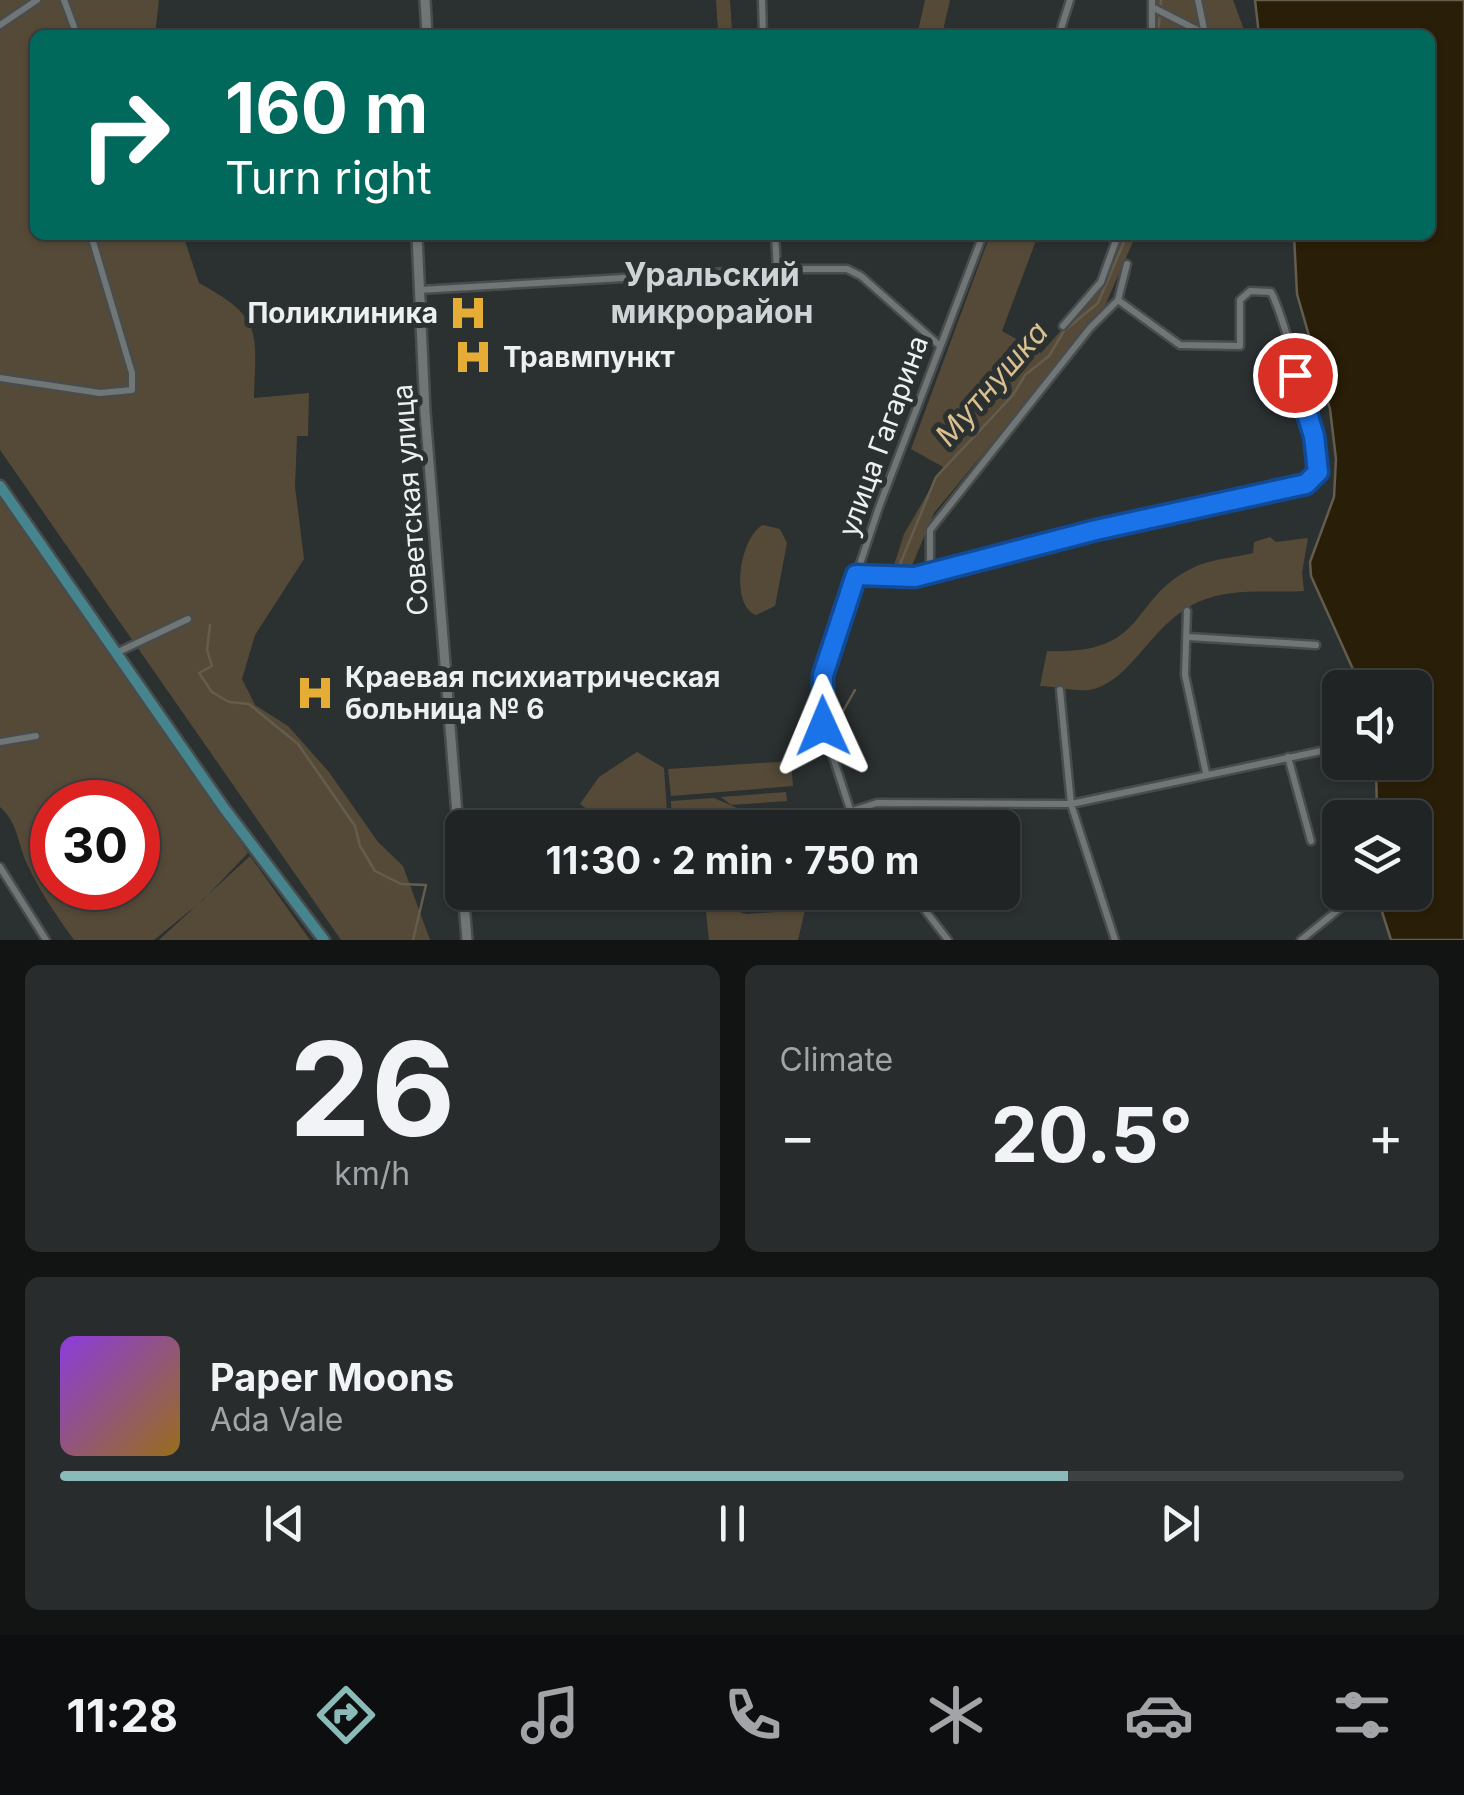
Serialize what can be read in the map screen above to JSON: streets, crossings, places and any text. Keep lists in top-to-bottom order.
{
  "streets": {
    "main road": ["Советская улица"],
    "street": ["улица Гагарина"]
  },
  "districts": ["Уральский микрорайон"],
  "water": ["Мутнушка"],
  "places": {
    "hospital": ["Поликлиника", "Травмпункт", "Краевая психиатрическая больница № 6"]
  },
  "page": {
    "turn": ["160 m", "Turn right"],
    "limit": "30",
    "trip": "11:30 · 2 min · 750 m",
    "tile": [
      ["26", "km/h"],
      "Climate"
    ],
    "heat": ["−", "20.5°", "+"],
    "song": ["Paper Moons", "Ada Vale"],
    "tabs": "11:28"
  }
}
